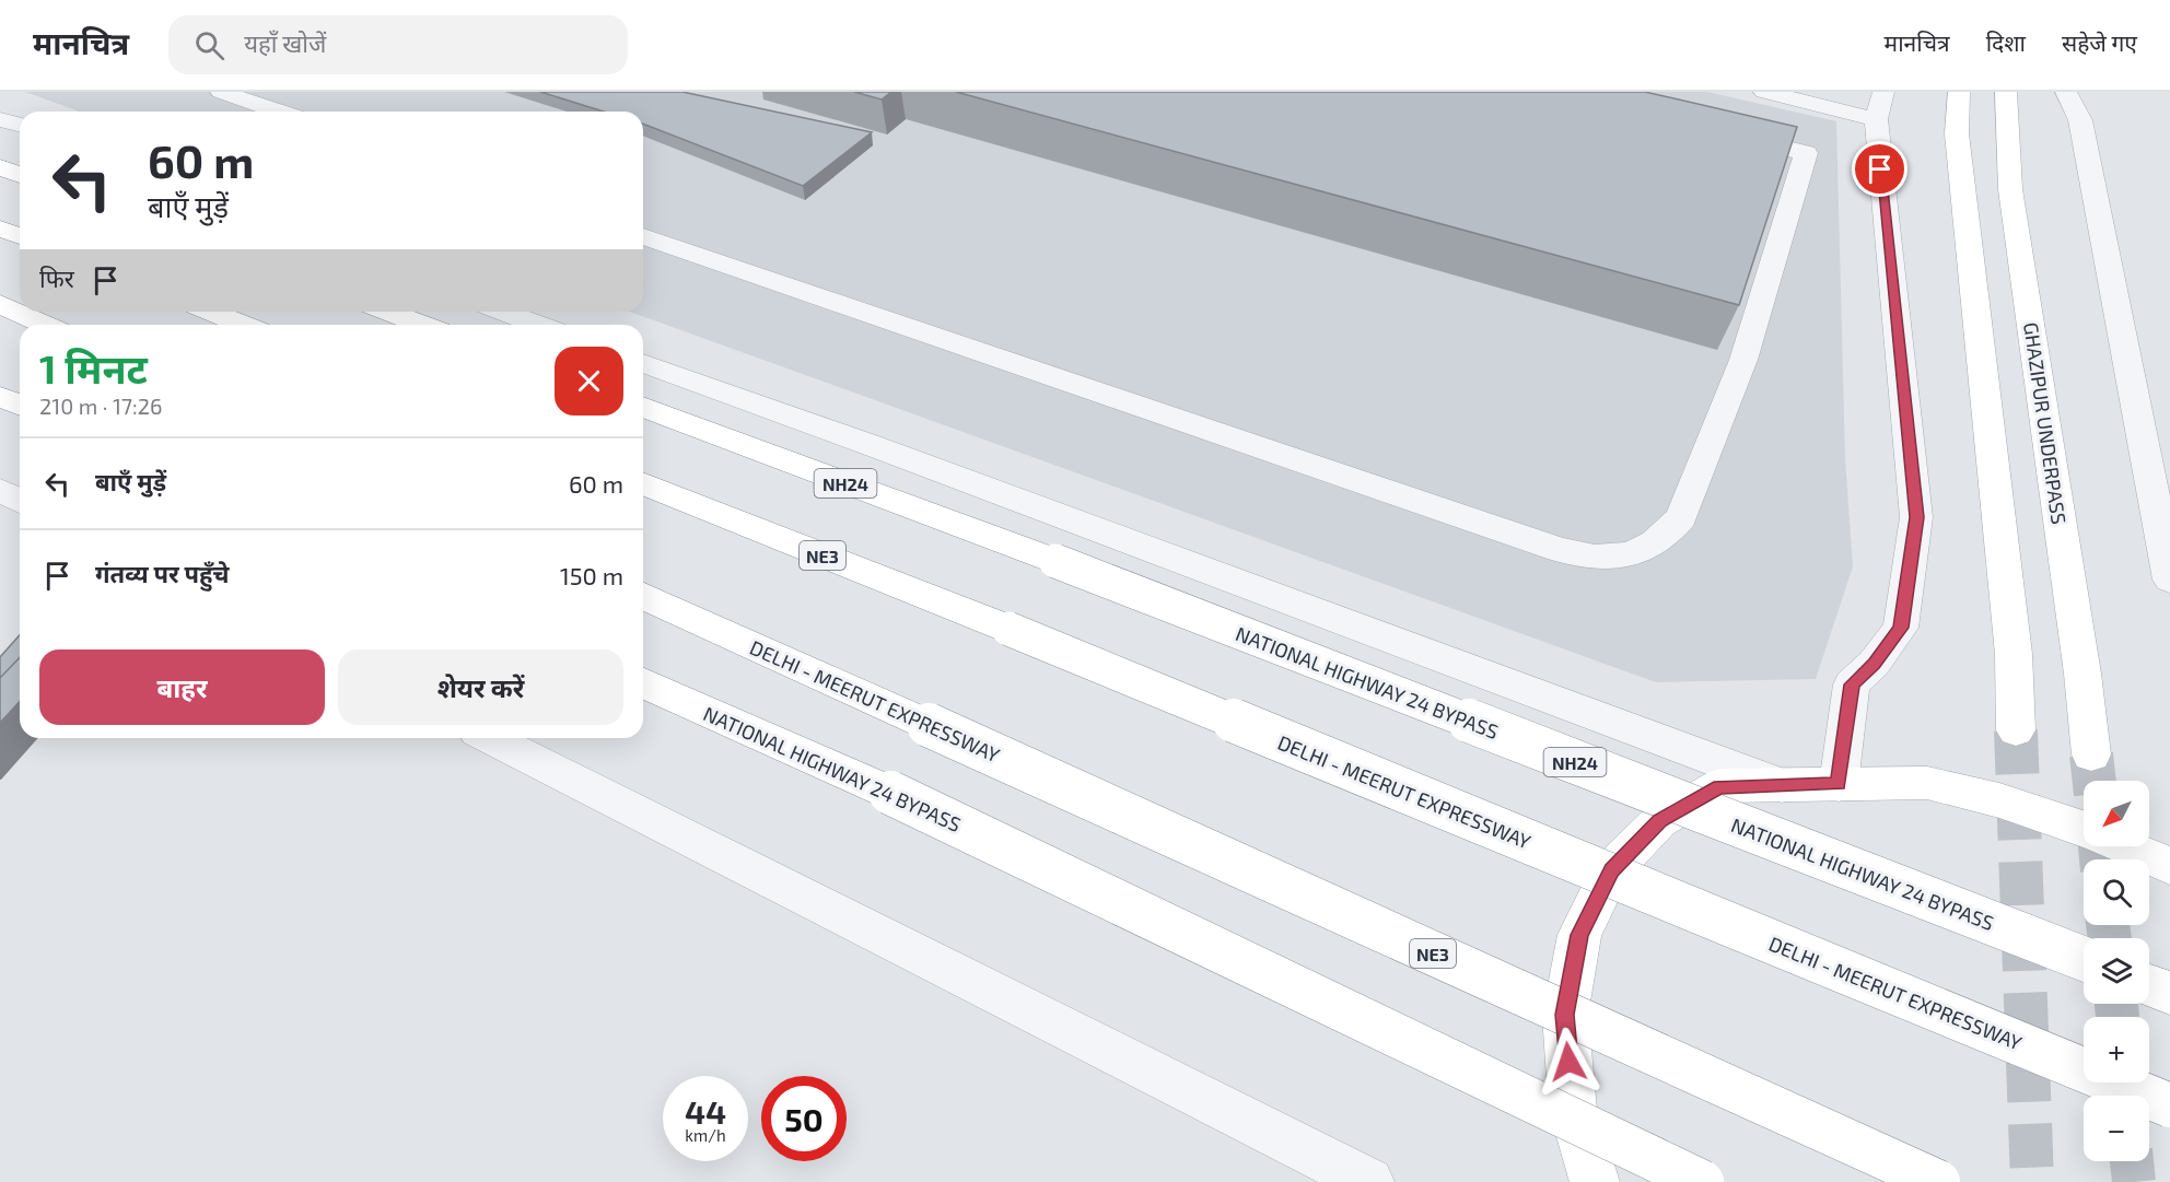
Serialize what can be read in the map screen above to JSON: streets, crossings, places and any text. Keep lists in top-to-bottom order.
{
  "streets": {
    "main road": [
      "GHAZIPUR UNDERPASS",
      "NH24",
      "NE3",
      "NATIONAL HIGHWAY 24 BYPASS",
      "DELHI - MEERUT EXPRESSWAY"
    ]
  },
  "north": "bottom left",
  "page": {
    "header": "मानचित्र",
    "search": "यहाँ खोजें",
    "nav": ["मानचित्र", "दिशा", "सहेजे गए"],
    "turn": ["60 m", "बाएँ मुड़ें"],
    "then": "फिर",
    "heading": ["1 मिनट", "210 m · 17:26"],
    "list": [
      {
        "name": "बाएँ मुड़ें",
        "value": "60 m"
      },
      {
        "name": "गंतव्य पर पहुँचे",
        "value": "150 m"
      }
    ],
    "buttons": ["बाहर", "शेयर करें"],
    "map_buttons": ["+", "−"],
    "speed": "44 km/h",
    "limit": "50"
  }
}
